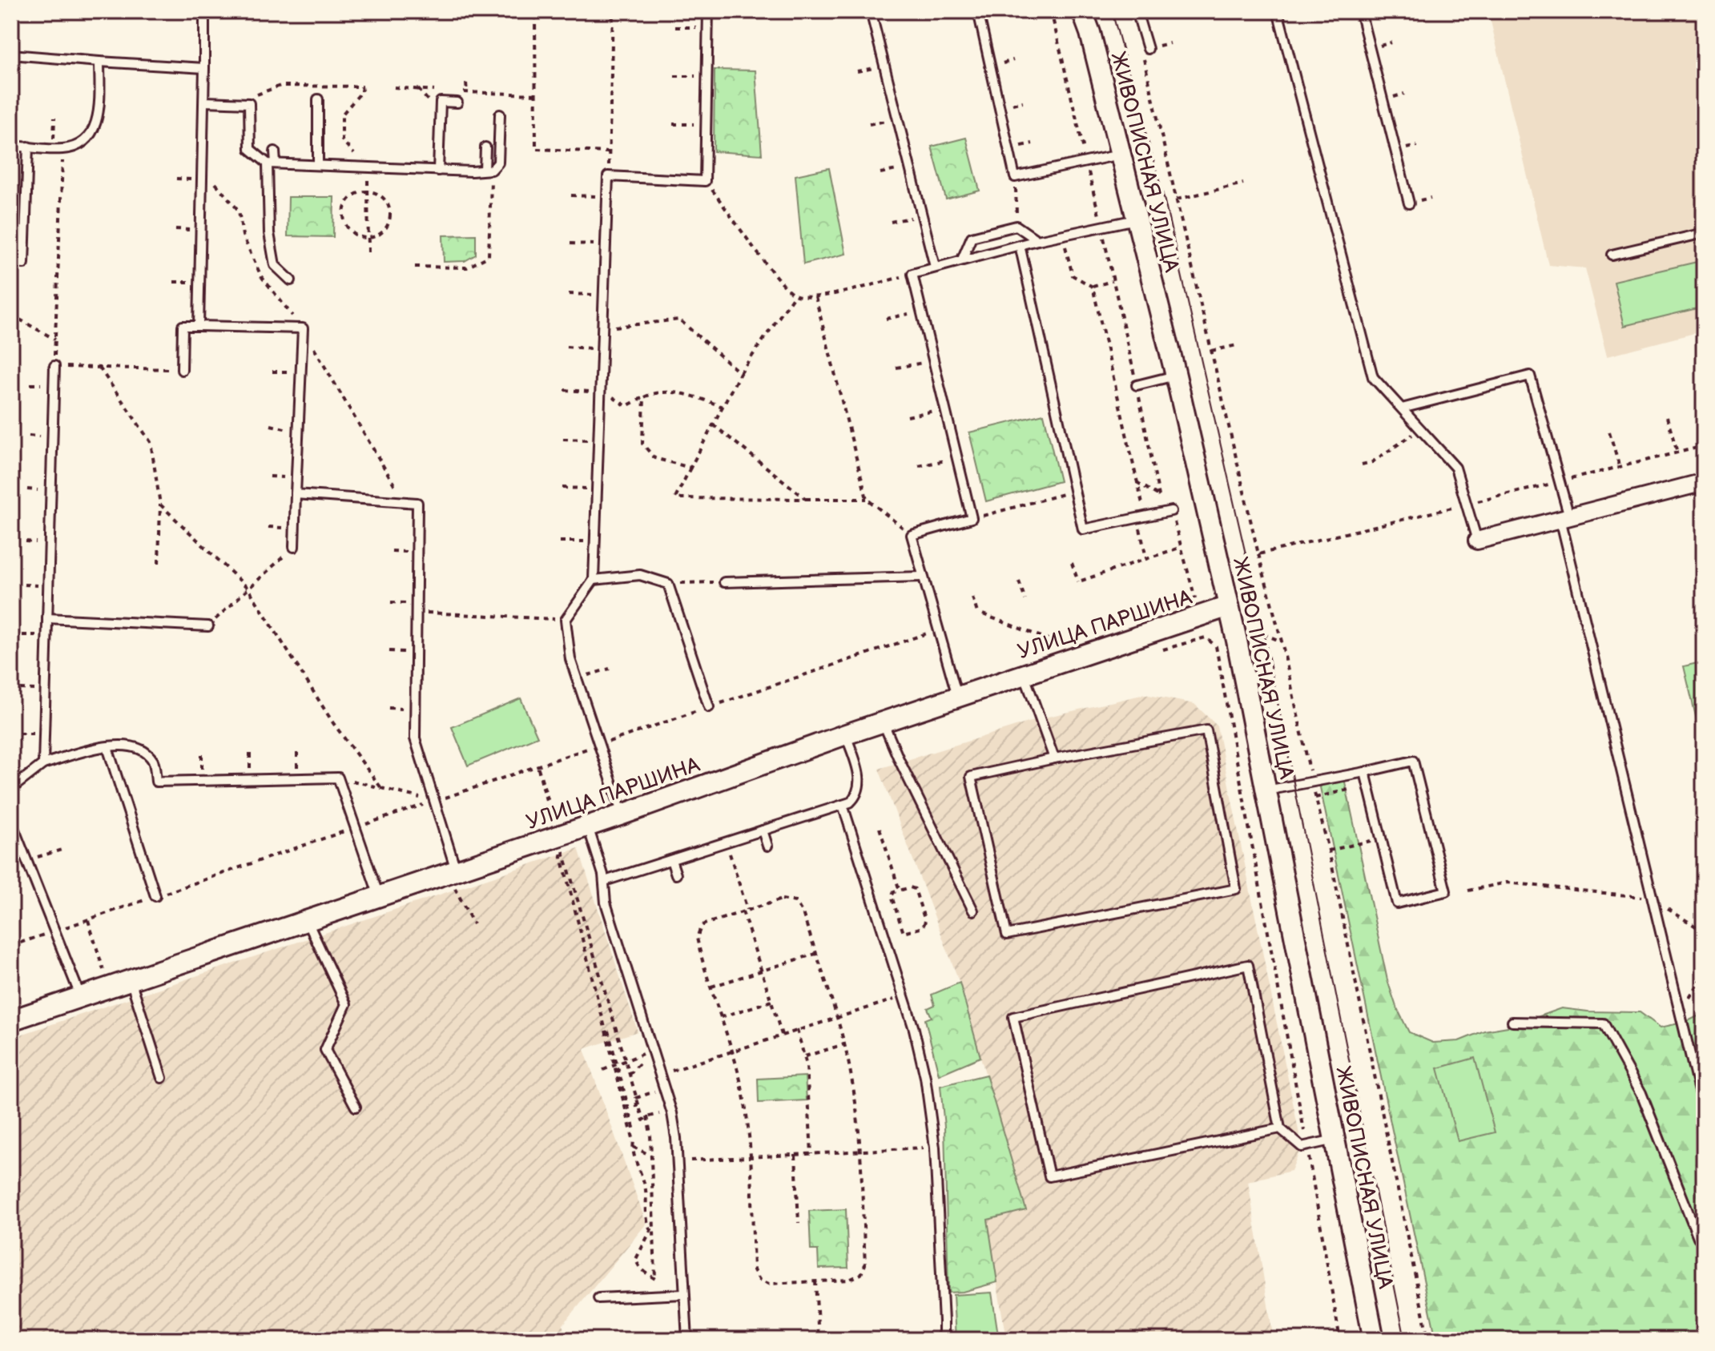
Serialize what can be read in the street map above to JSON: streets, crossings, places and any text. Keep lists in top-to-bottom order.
{
  "streets": {
    "street": ["ЖИВОПИСНАЯ УЛИЦА", "УЛИЦА ПАРШИНА"]
  },
  "crossings": [
    ["ЖИВОПИСНАЯ УЛИЦА", "УЛИЦА ПАРШИНА"]
  ]
}
